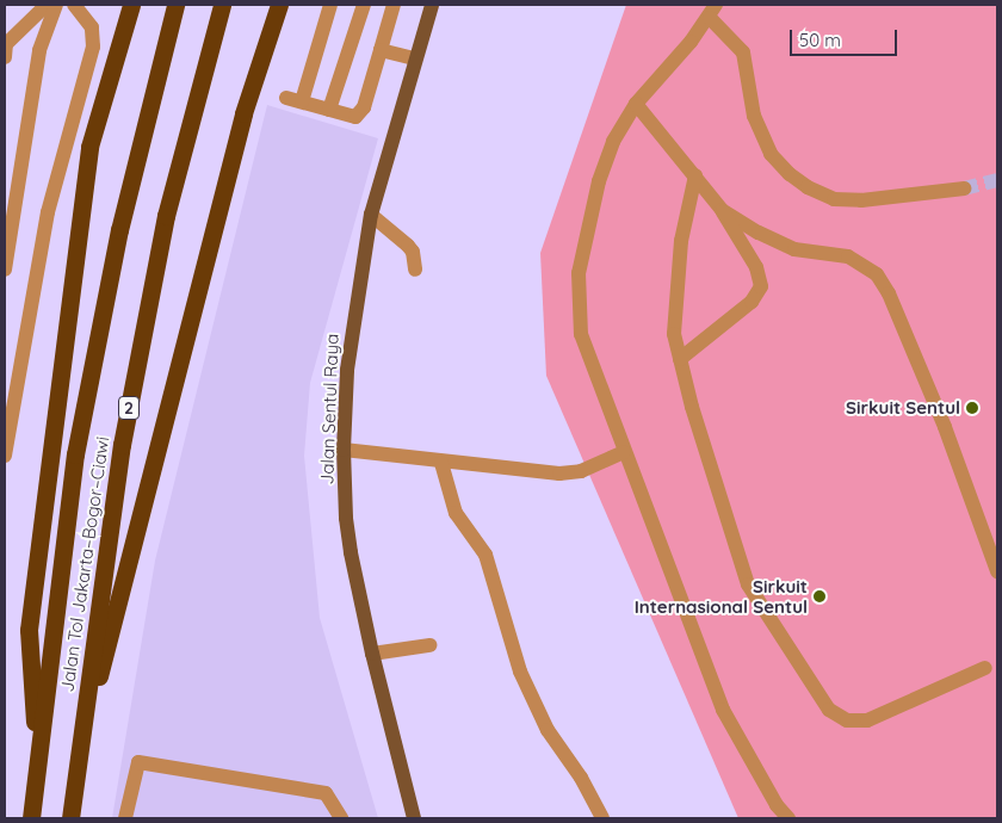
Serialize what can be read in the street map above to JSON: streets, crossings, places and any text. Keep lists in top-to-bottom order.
{
  "streets": {
    "highway": ["2", "Jalan Tol Jakarta–Bogor–Ciawi"],
    "main road": ["Jalan Sentul Raya"]
  },
  "places": ["Sirkuit Sentul", "Sirkuit Internasional Sentul"],
  "scale_bar": "50 m"
}
